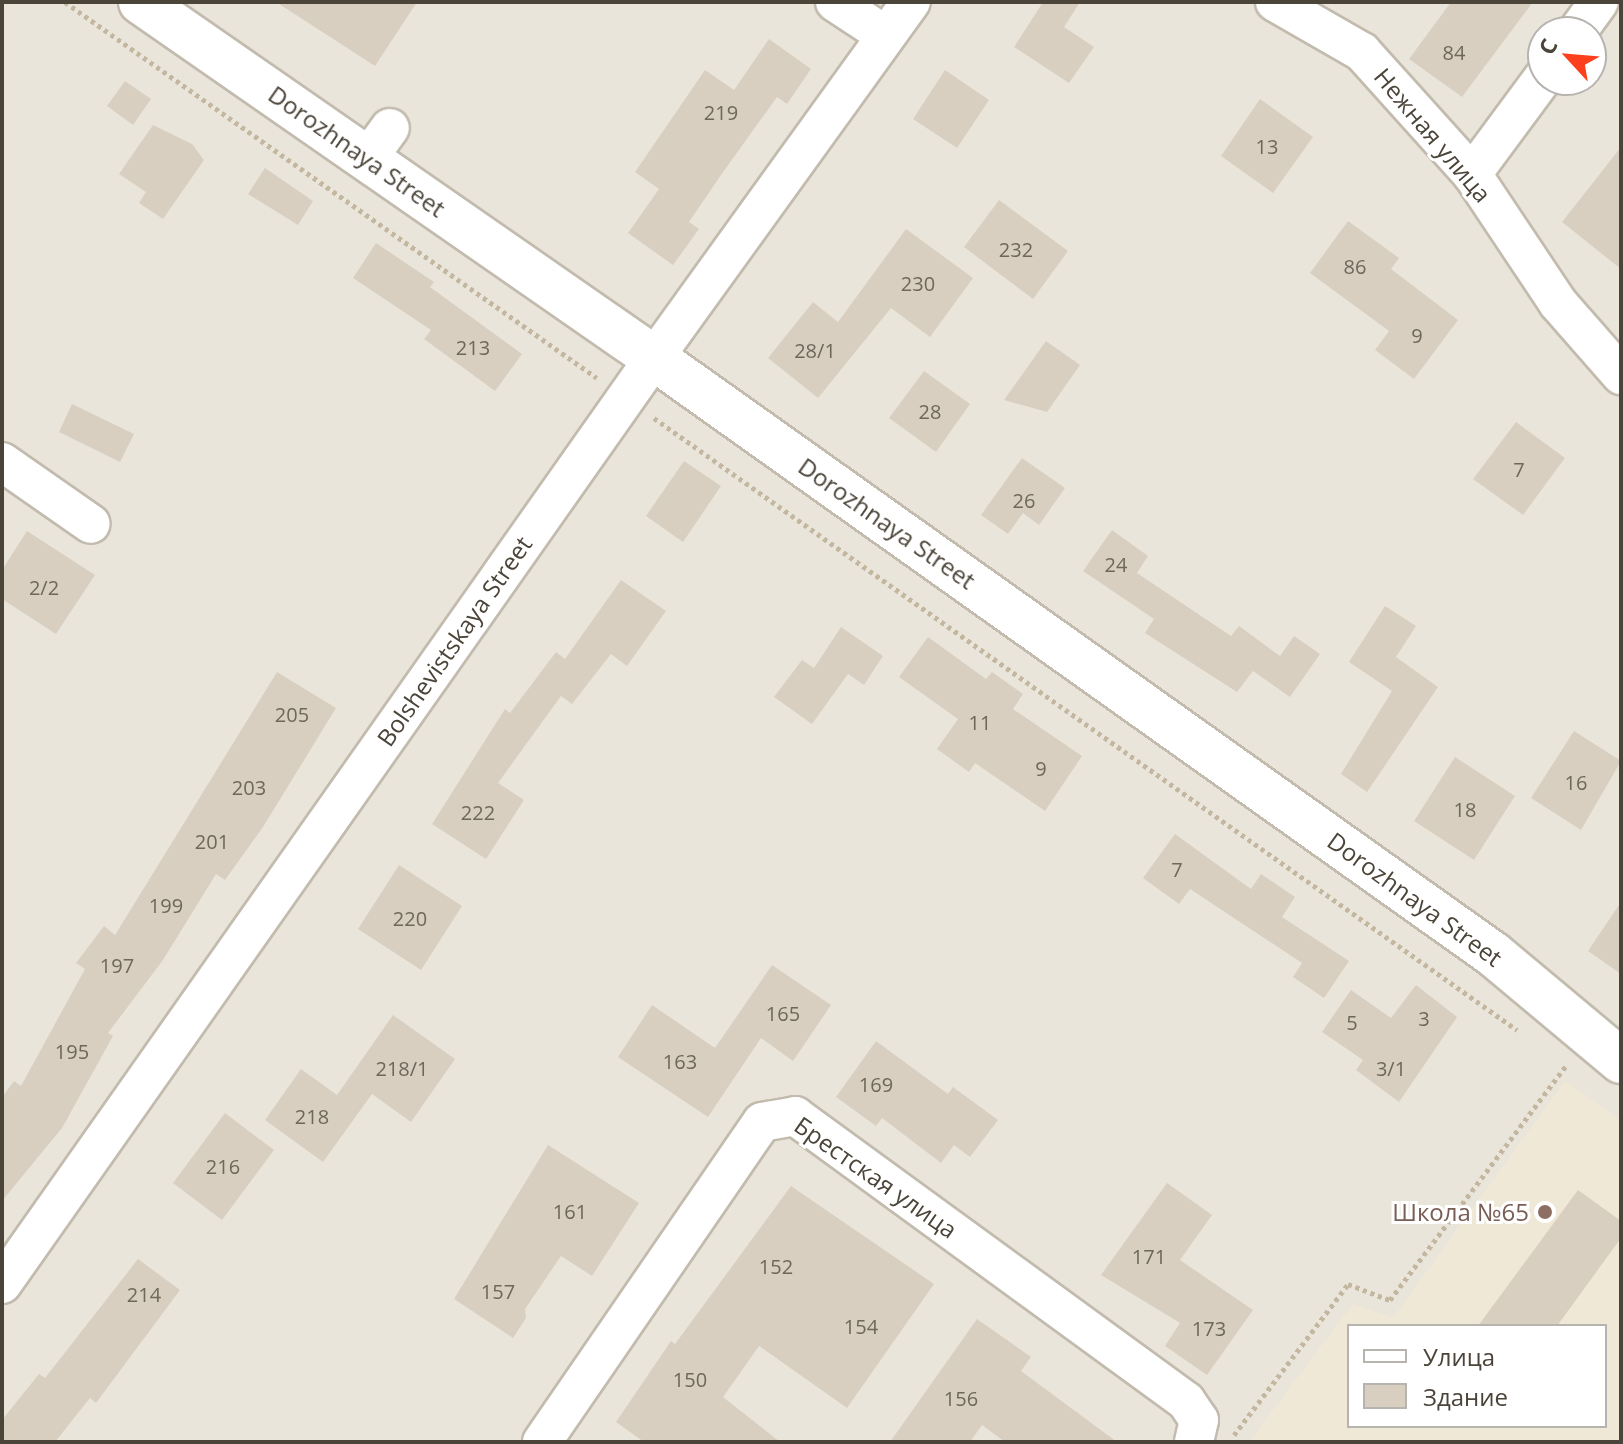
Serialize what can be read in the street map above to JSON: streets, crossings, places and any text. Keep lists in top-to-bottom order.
{
  "streets": {
    "street": [
      "Нежная улица",
      "Dorozhnaya Street",
      "Bolshevistskaya Street",
      "Брестская улица"
    ]
  },
  "crossings": [
    ["Dorozhnaya Street", "Bolshevistskaya Street"]
  ],
  "places": ["Школа №65"],
  "house_numbers": [
    "84",
    "219",
    "13",
    "232",
    "86",
    "230",
    "9",
    "213",
    "28/1",
    "28",
    "7",
    "26",
    "24",
    "2/2",
    "205",
    "11",
    "9",
    "16",
    "203",
    "18",
    "222",
    "201",
    "7",
    "199",
    "220",
    "197",
    "165",
    "3",
    "5",
    "195",
    "163",
    "218/1",
    "3/1",
    "169",
    "218",
    "216",
    "161",
    "171",
    "152",
    "157",
    "214",
    "154",
    "173",
    "150",
    "156"
  ],
  "legend": ["Улица", "Здание"],
  "north": "top left"
}
